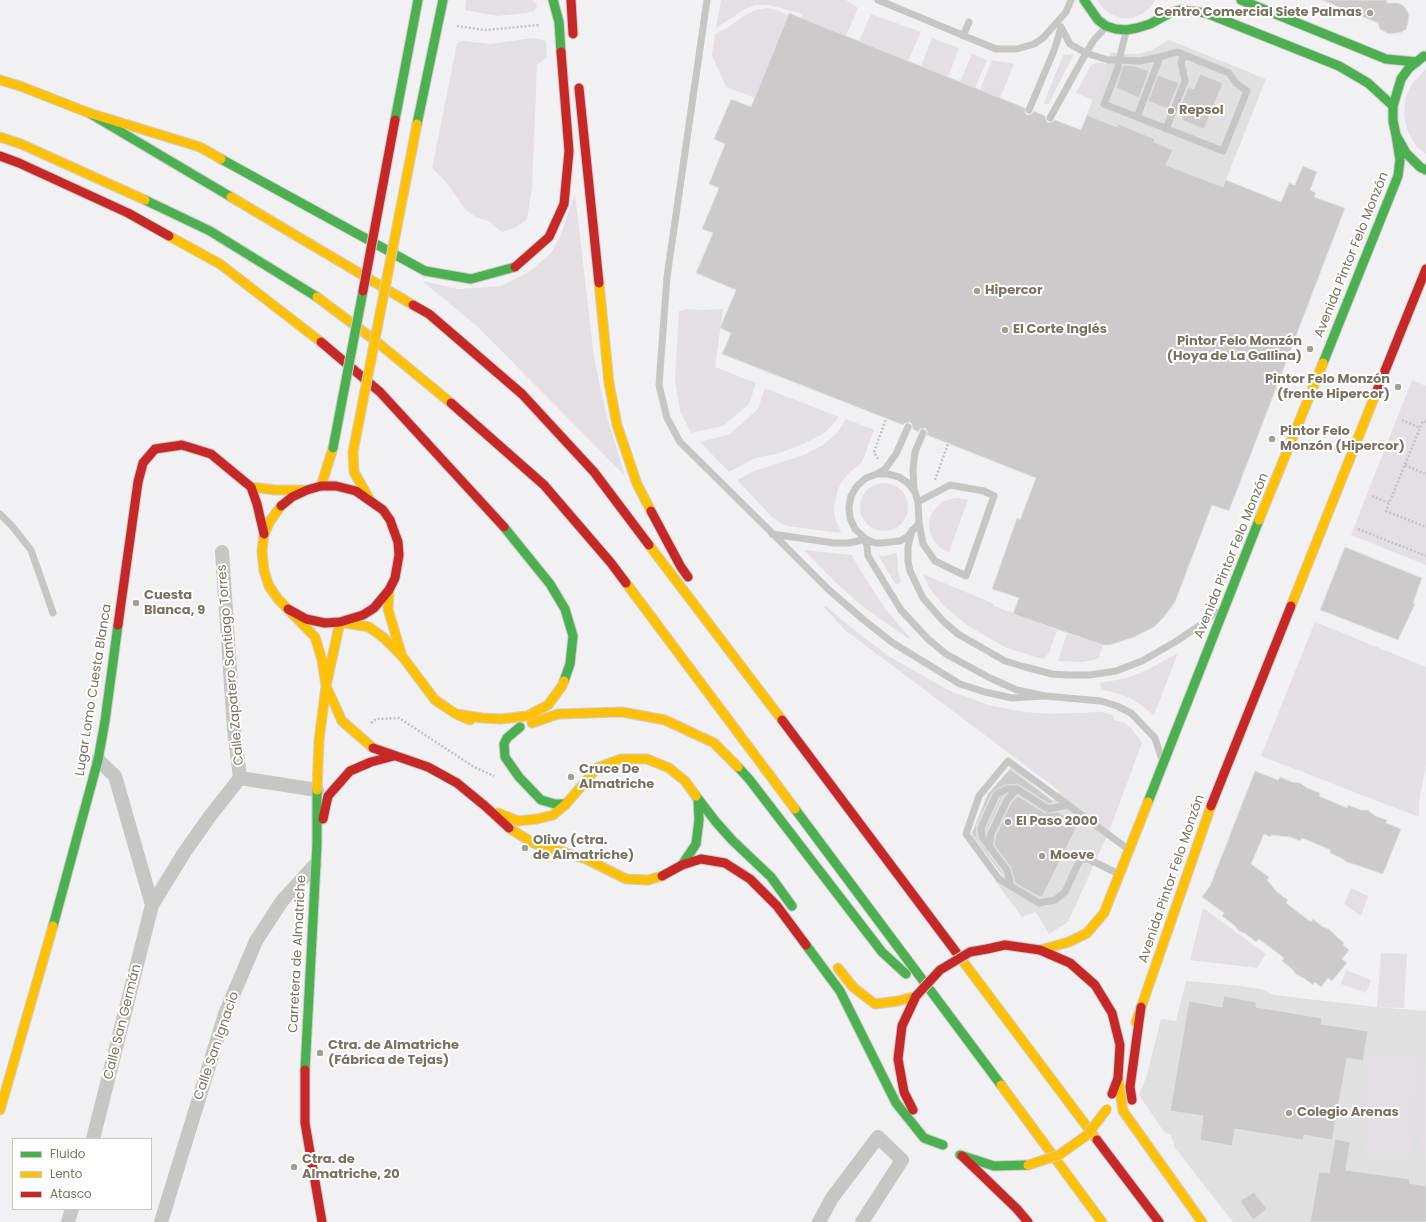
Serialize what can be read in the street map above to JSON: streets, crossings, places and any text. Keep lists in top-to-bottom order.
{
  "streets": {
    "main road": ["Avenida Pintor Felo Monzón", "Lugar Lomo Cuesta Blanca", "Carretera de Almatriche"],
    "street": ["Calle Zapatero Santiago Torres", "Calle San Germán", "Calle San Ignacio"]
  },
  "crossings": [
    ["Calle Zapatero Santiago Torres", "Calle San Germán"],
    ["Carretera de Almatriche", "Calle San Ignacio"]
  ],
  "places": [
    "Centro Comercial Siete Palmas",
    "Repsol",
    "Hipercor",
    "El Corte Inglés",
    "Pintor Felo Monzón (Hoya de La Gallina)",
    "Pintor Felo Monzón (frente Hipercor)",
    "Pintor Felo Monzón (Hipercor)",
    "Cuesta Blanca, 9",
    "Cruce De Almatriche",
    "El Paso 2000",
    "Olivo (ctra. de Almatriche)",
    "Moeve",
    "Ctra. de Almatriche (Fábrica de Tejas)",
    "Colegio Arenas",
    "Ctra. de Almatriche, 20"
  ],
  "legend": ["Fluido", "Lento", "Atasco"]
}
